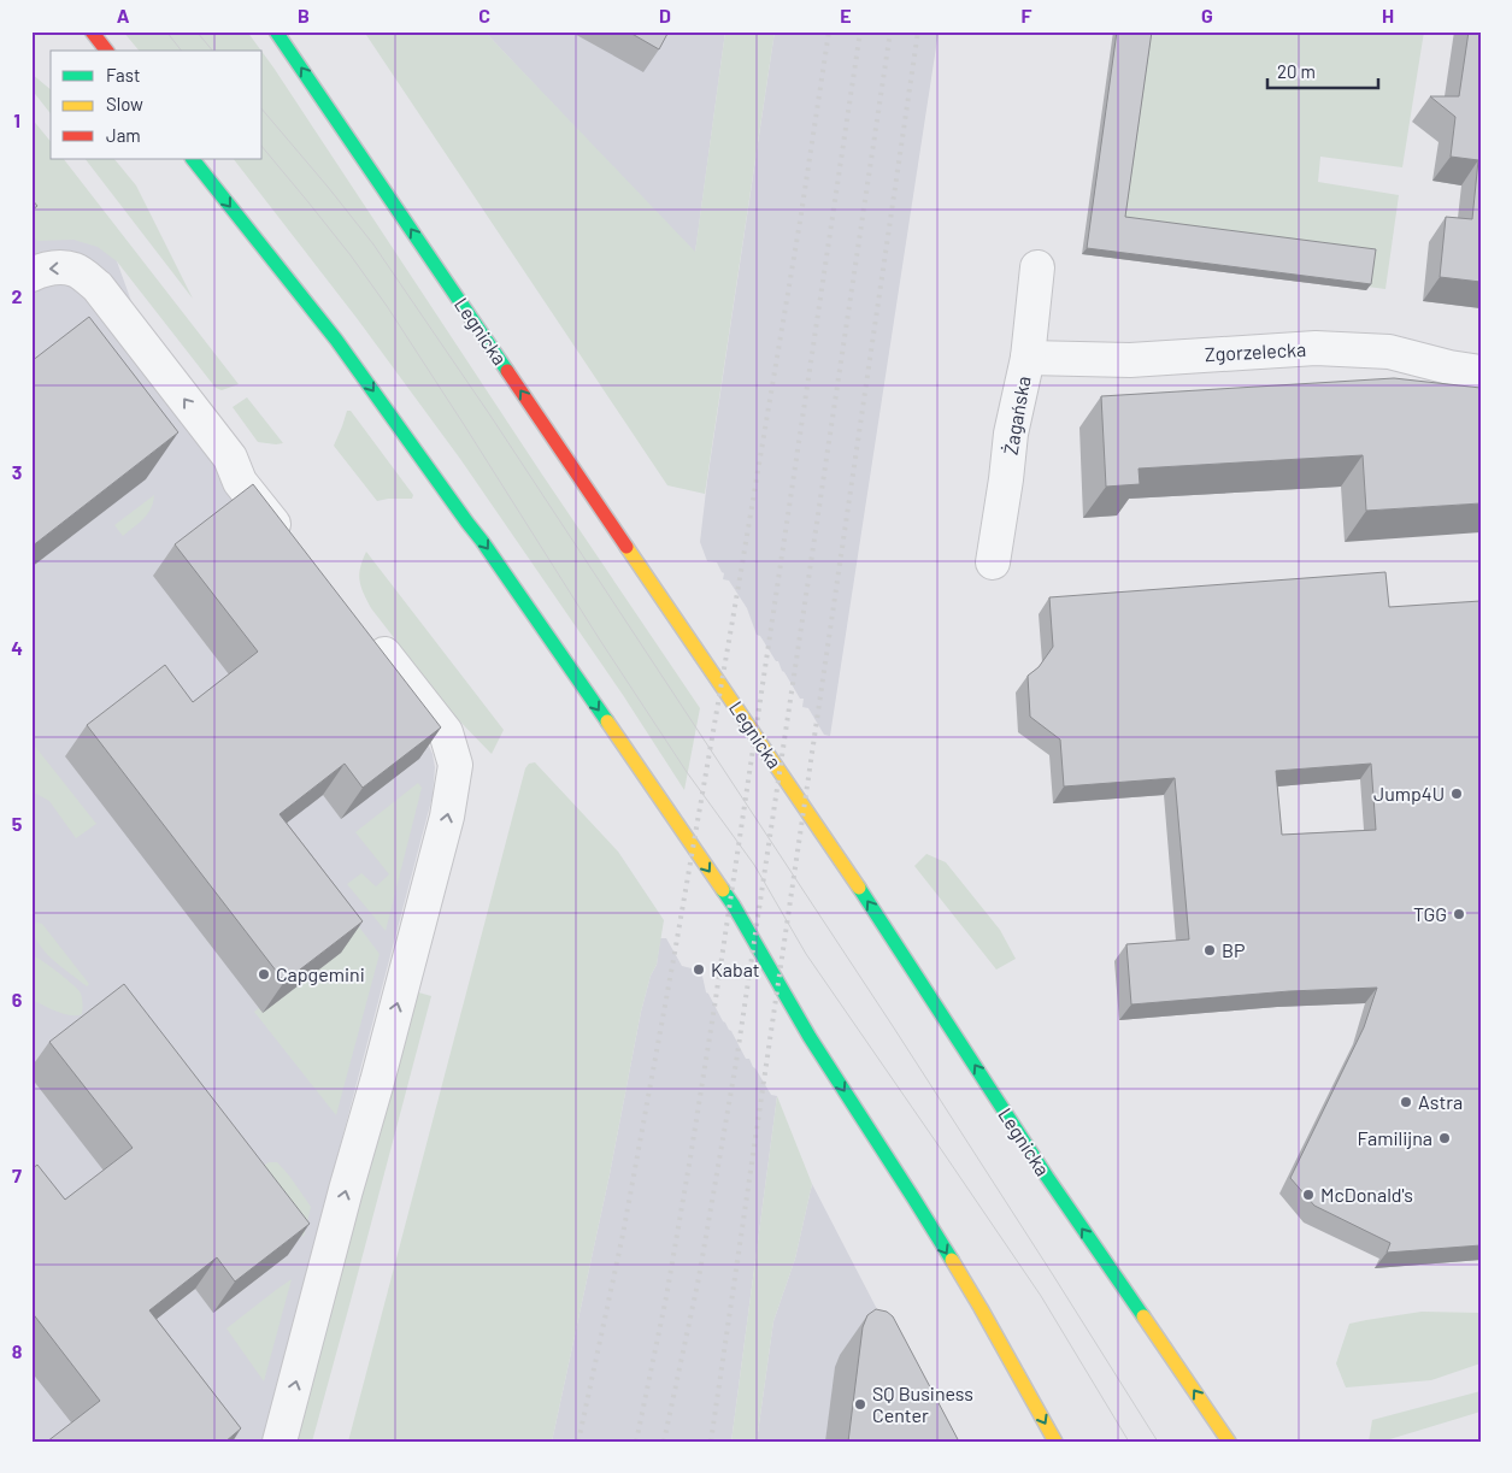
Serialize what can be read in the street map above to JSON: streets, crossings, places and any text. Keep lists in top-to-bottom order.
{
  "streets": {
    "main road": ["Legnicka"],
    "street": ["Zgorzelecka", "Żagańska"]
  },
  "crossings": [
    ["Zgorzelecka", "Żagańska"]
  ],
  "places": [
    "Jump4U",
    "TGG",
    "BP",
    "Kabat",
    "Capgemini",
    "Astra",
    "Familijna",
    "McDonald's",
    "SQ Business Center"
  ],
  "legend": ["Fast", "Slow", "Jam"],
  "scale_bar": "20 m",
  "grid": {
    "columns": [
      "A",
      "B",
      "C",
      "D",
      "E",
      "F",
      "G",
      "H"
    ],
    "rows": [
      "1",
      "2",
      "3",
      "4",
      "5",
      "6",
      "7",
      "8"
    ]
  }
}
